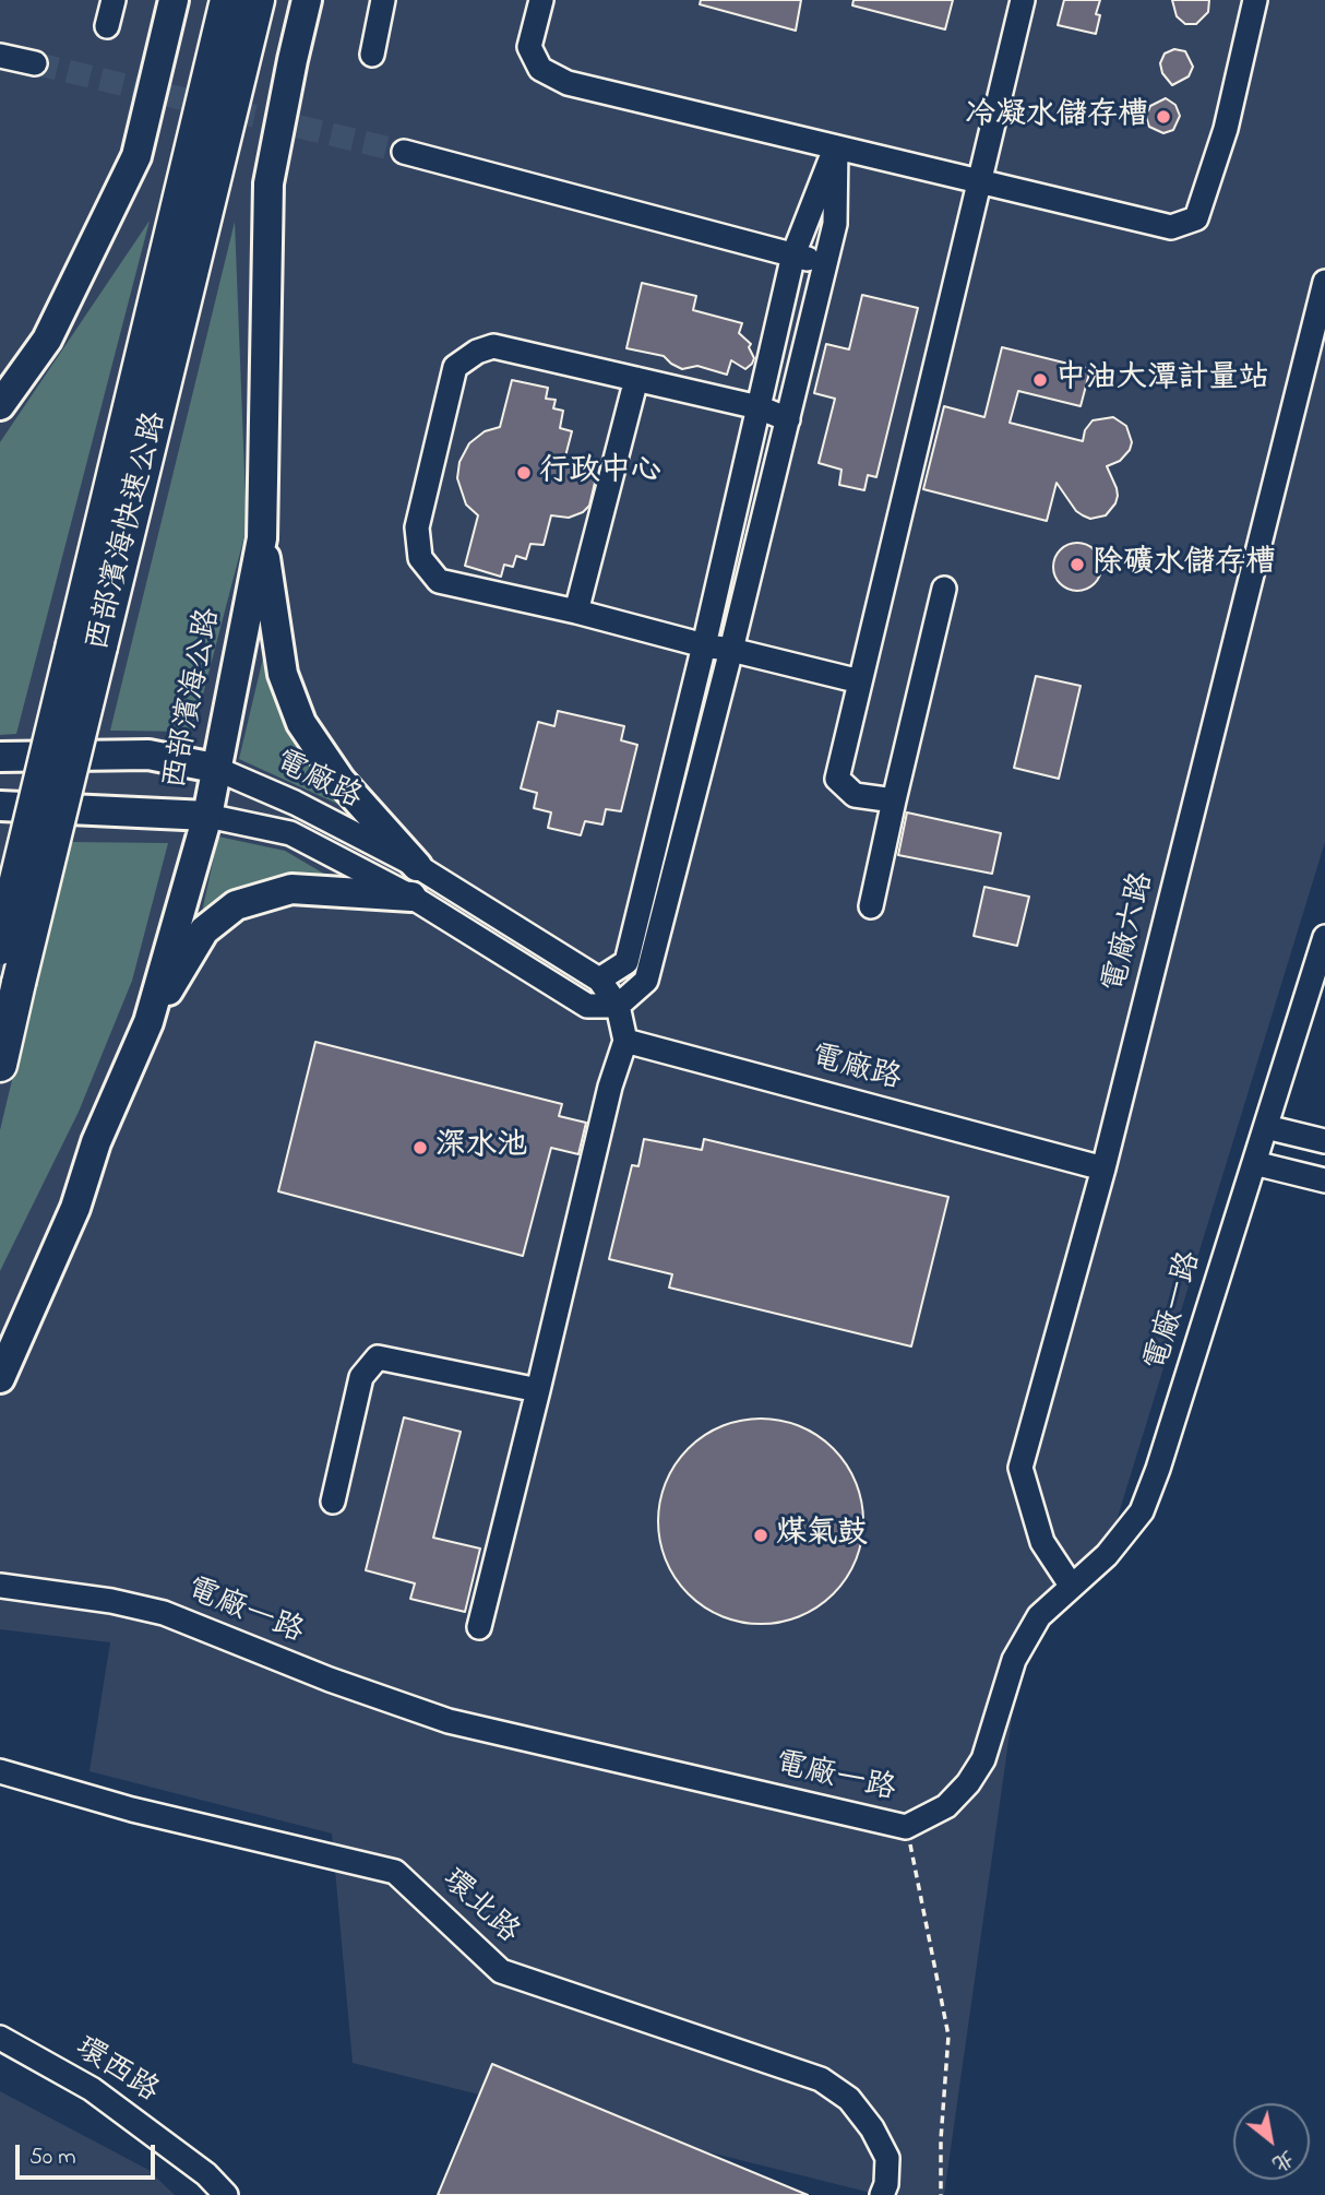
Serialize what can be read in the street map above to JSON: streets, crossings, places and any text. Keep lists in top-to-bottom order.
{
  "streets": {
    "highway": ["西部濱海快速公路"],
    "main road": ["西部濱海公路"],
    "street": [
      "電廠路",
      "電廠六路",
      "電廠一路",
      "環北路",
      "環西路"
    ]
  },
  "crossings": [
    ["西部濱海公路", "電廠路"],
    ["電廠路", "電廠六路"],
    ["電廠六路", "電廠一路"]
  ],
  "places": [
    "冷凝水儲存槽",
    "中油大潭計量站",
    "行政中心",
    "除礦水儲存槽",
    "深水池",
    "煤氣鼓"
  ],
  "scale_bar": "50 m",
  "north": "bottom right"
}
